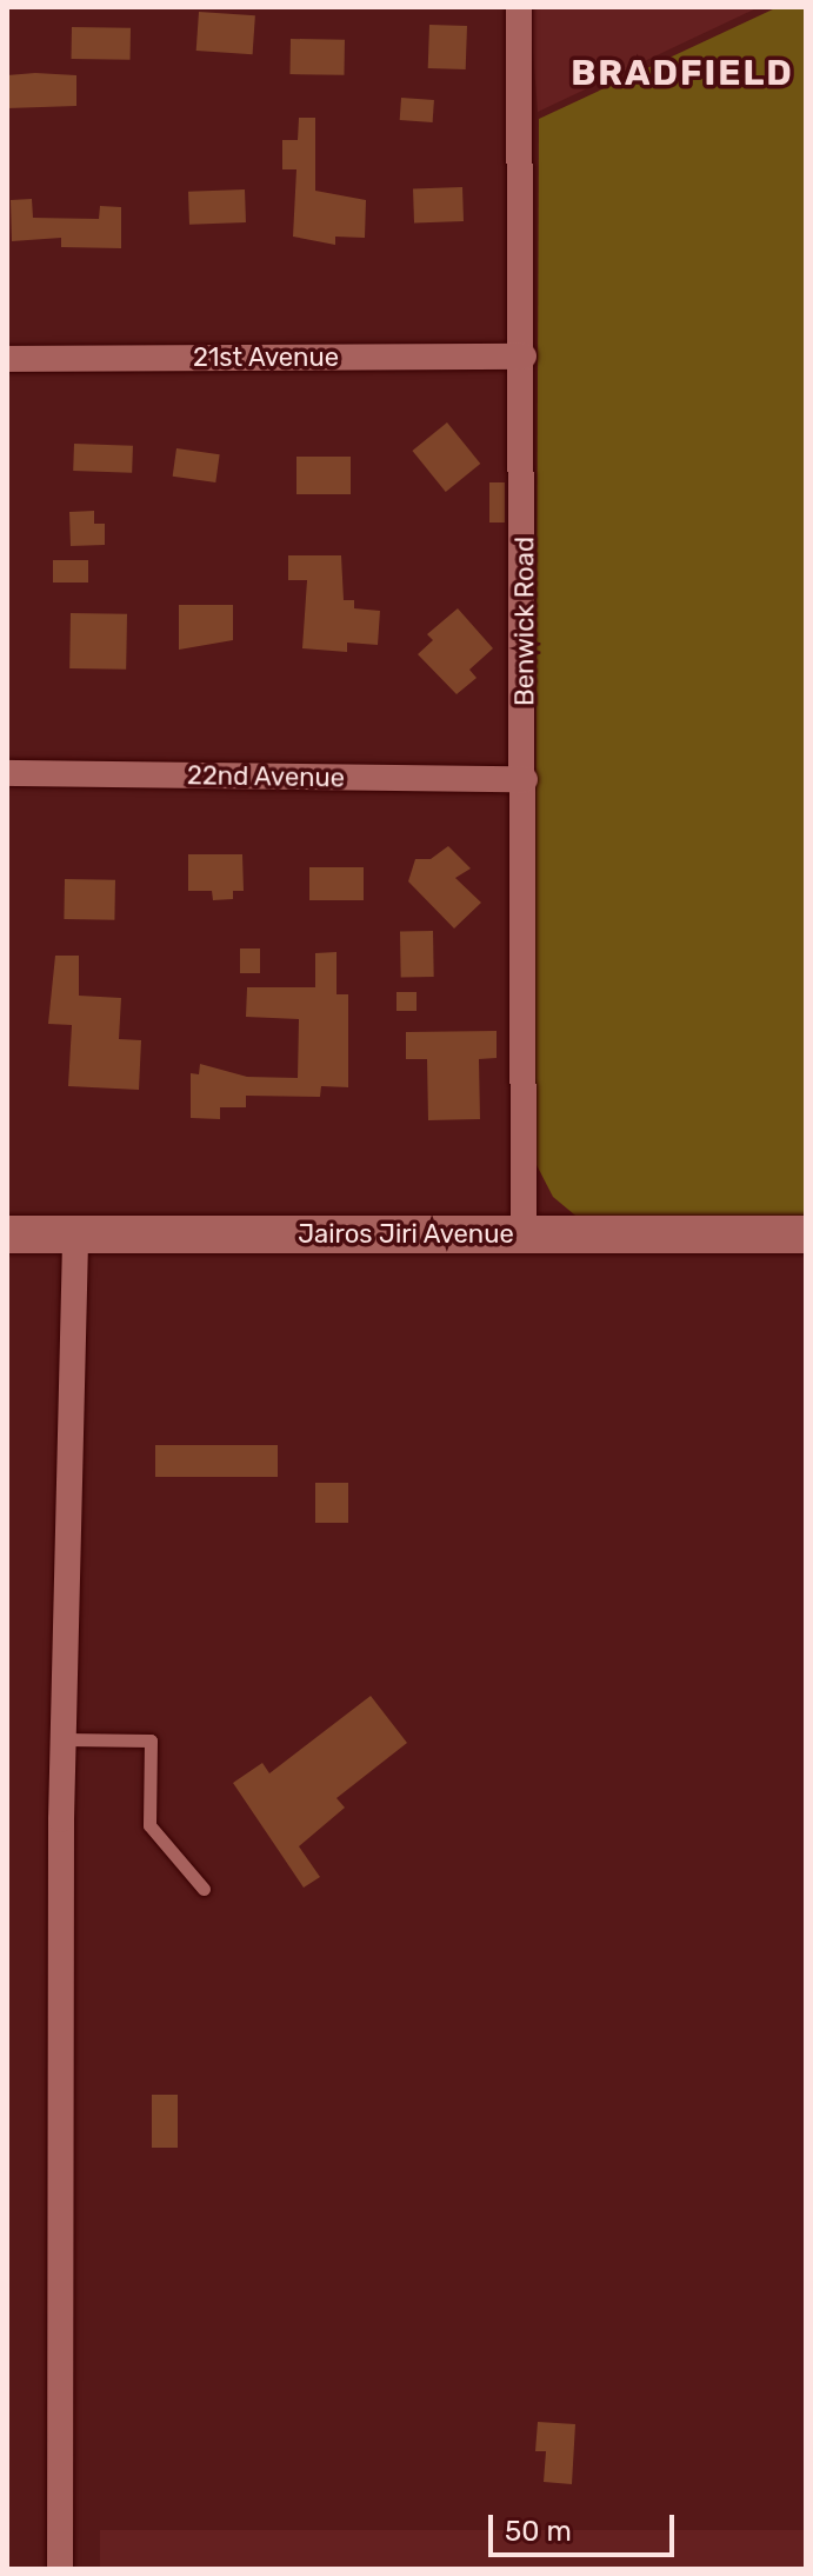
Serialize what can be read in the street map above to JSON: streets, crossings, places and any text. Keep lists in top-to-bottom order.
{
  "streets": {
    "main road": ["Jairos Jiri Avenue"],
    "street": ["21st Avenue", "Benwick Road", "22nd Avenue"]
  },
  "crossings": [
    ["21st Avenue", "Benwick Road"],
    ["Benwick Road", "22nd Avenue"],
    ["Benwick Road", "Jairos Jiri Avenue"]
  ],
  "districts": ["BRADFIELD"],
  "scale_bar": "50 m"
}
